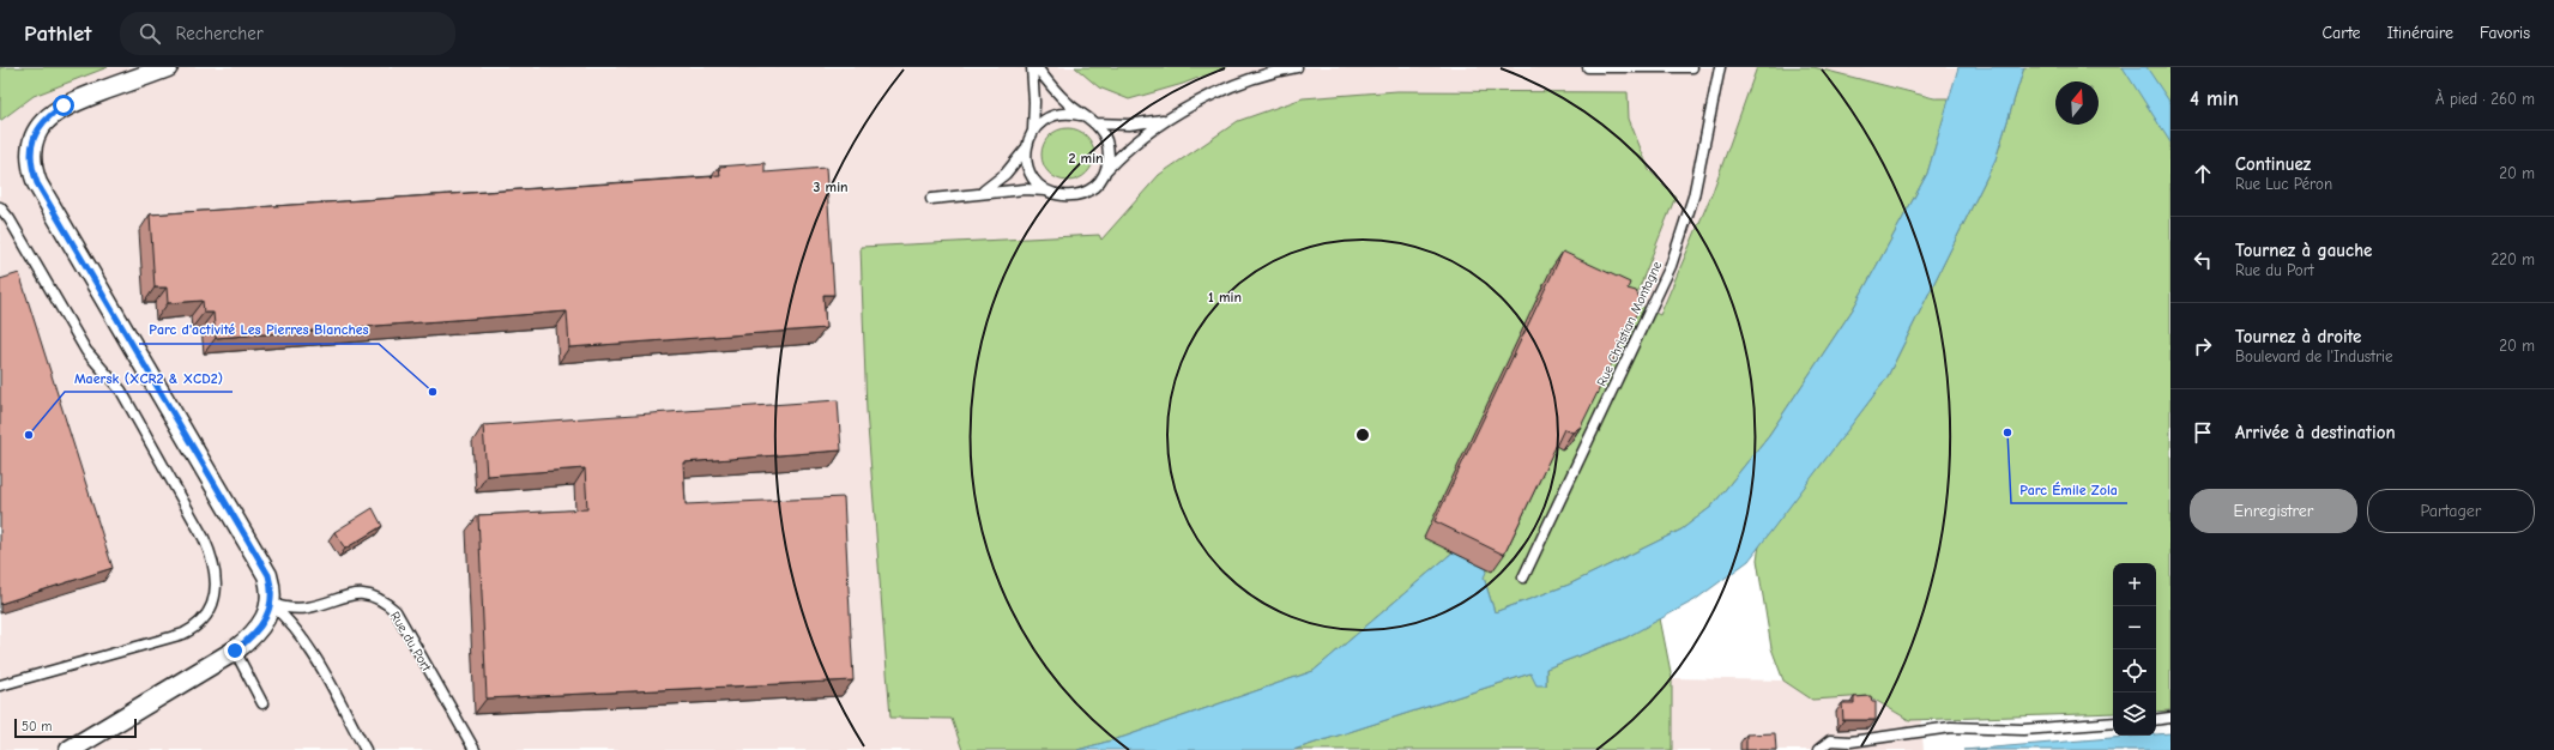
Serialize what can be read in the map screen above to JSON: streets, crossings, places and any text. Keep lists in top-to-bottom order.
{
  "streets": {
    "lane": ["Rue Christian Montagne", "Rue du Port"]
  },
  "places": ["Parc d'activité Les Pierres Blanches", "Parc Émile Zola", "Maersk (XCR2 & XCD2)"],
  "scale_bar": "50 m",
  "north": "top",
  "page": {
    "header": "Pathlet",
    "search": "Rechercher",
    "nav": ["Carte", "Itinéraire", "Favoris"],
    "heading": ["4 min", "À pied · 260 m"],
    "list": [
      ["Continuez", "Rue Luc Péron", "20 m"],
      ["Tournez à gauche", "Rue du Port", "220 m"],
      ["Tournez à droite", "Boulevard de l'Industrie", "20 m"],
      "Arrivée à destination"
    ],
    "buttons": ["Enregistrer", "Partager"],
    "map_buttons": ["+", "−"],
    "scale": "50 m"
  },
  "rings": ["2 min", "3 min", "1 min"]
}
